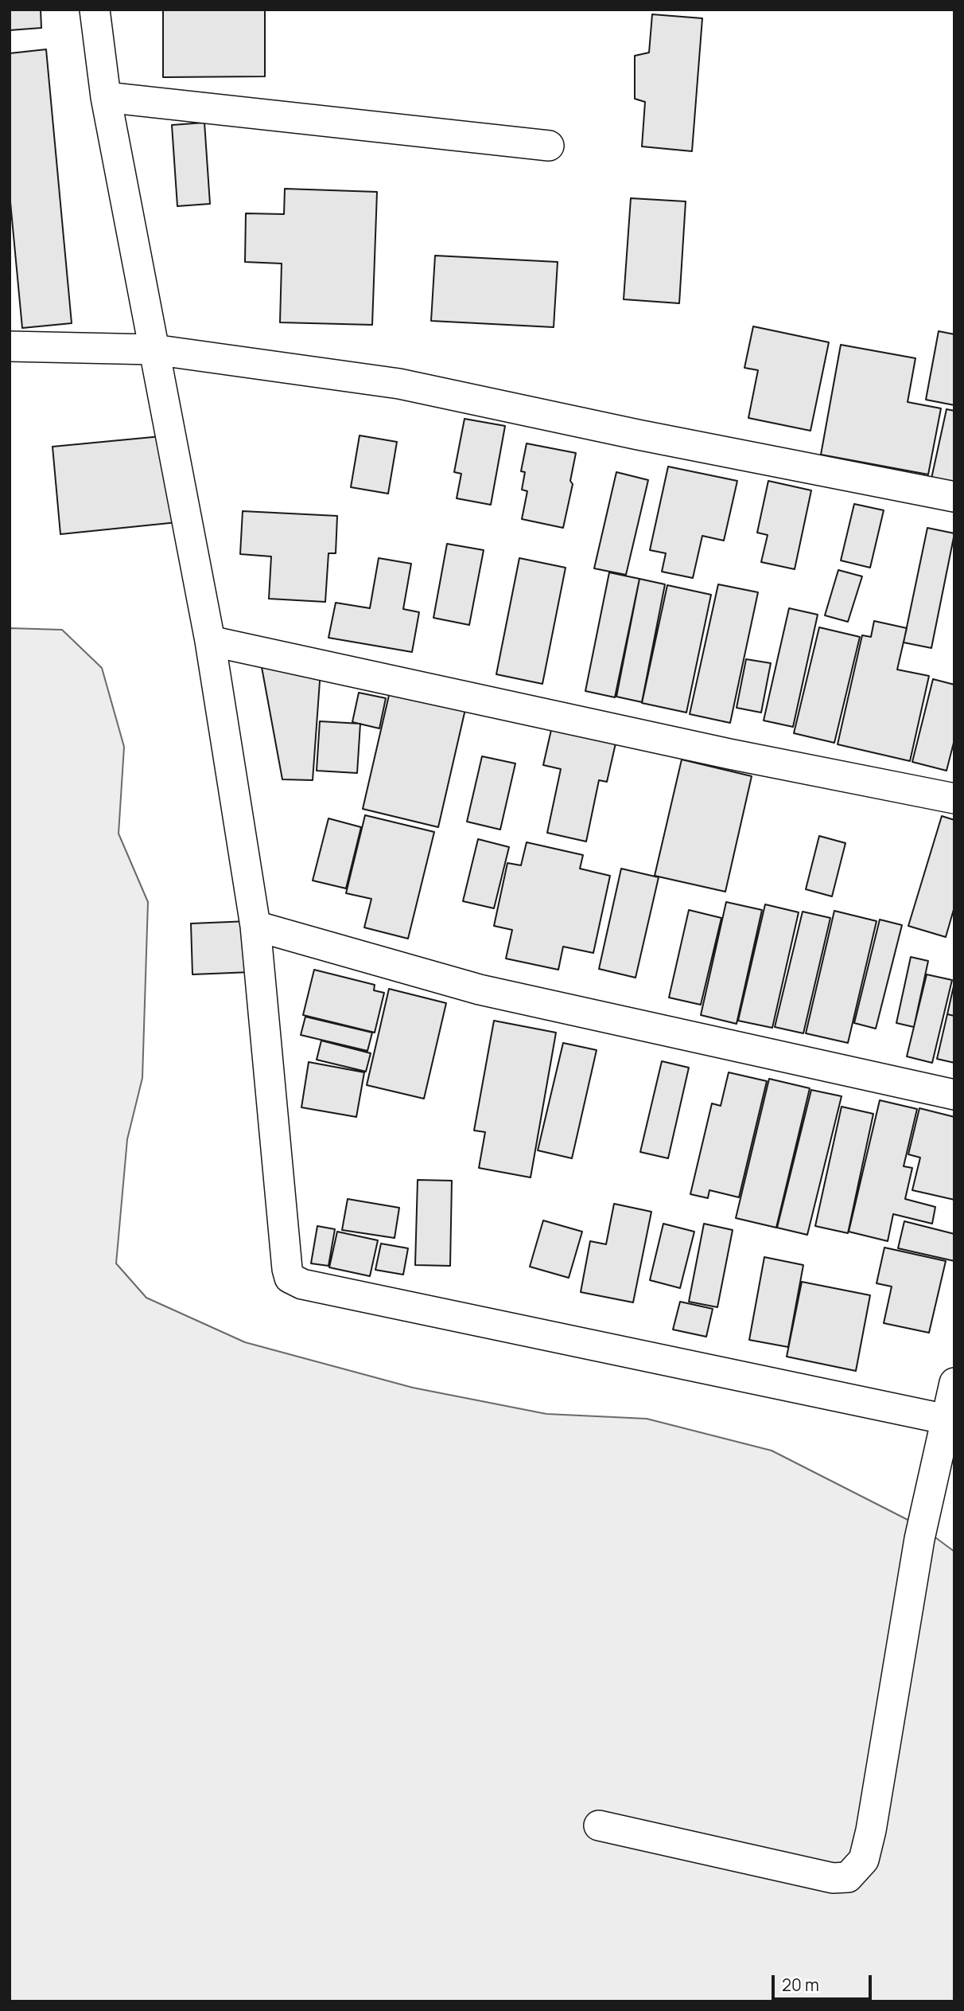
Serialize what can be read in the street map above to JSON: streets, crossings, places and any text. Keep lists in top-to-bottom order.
{
  "scale_bar": "20 m"
}
